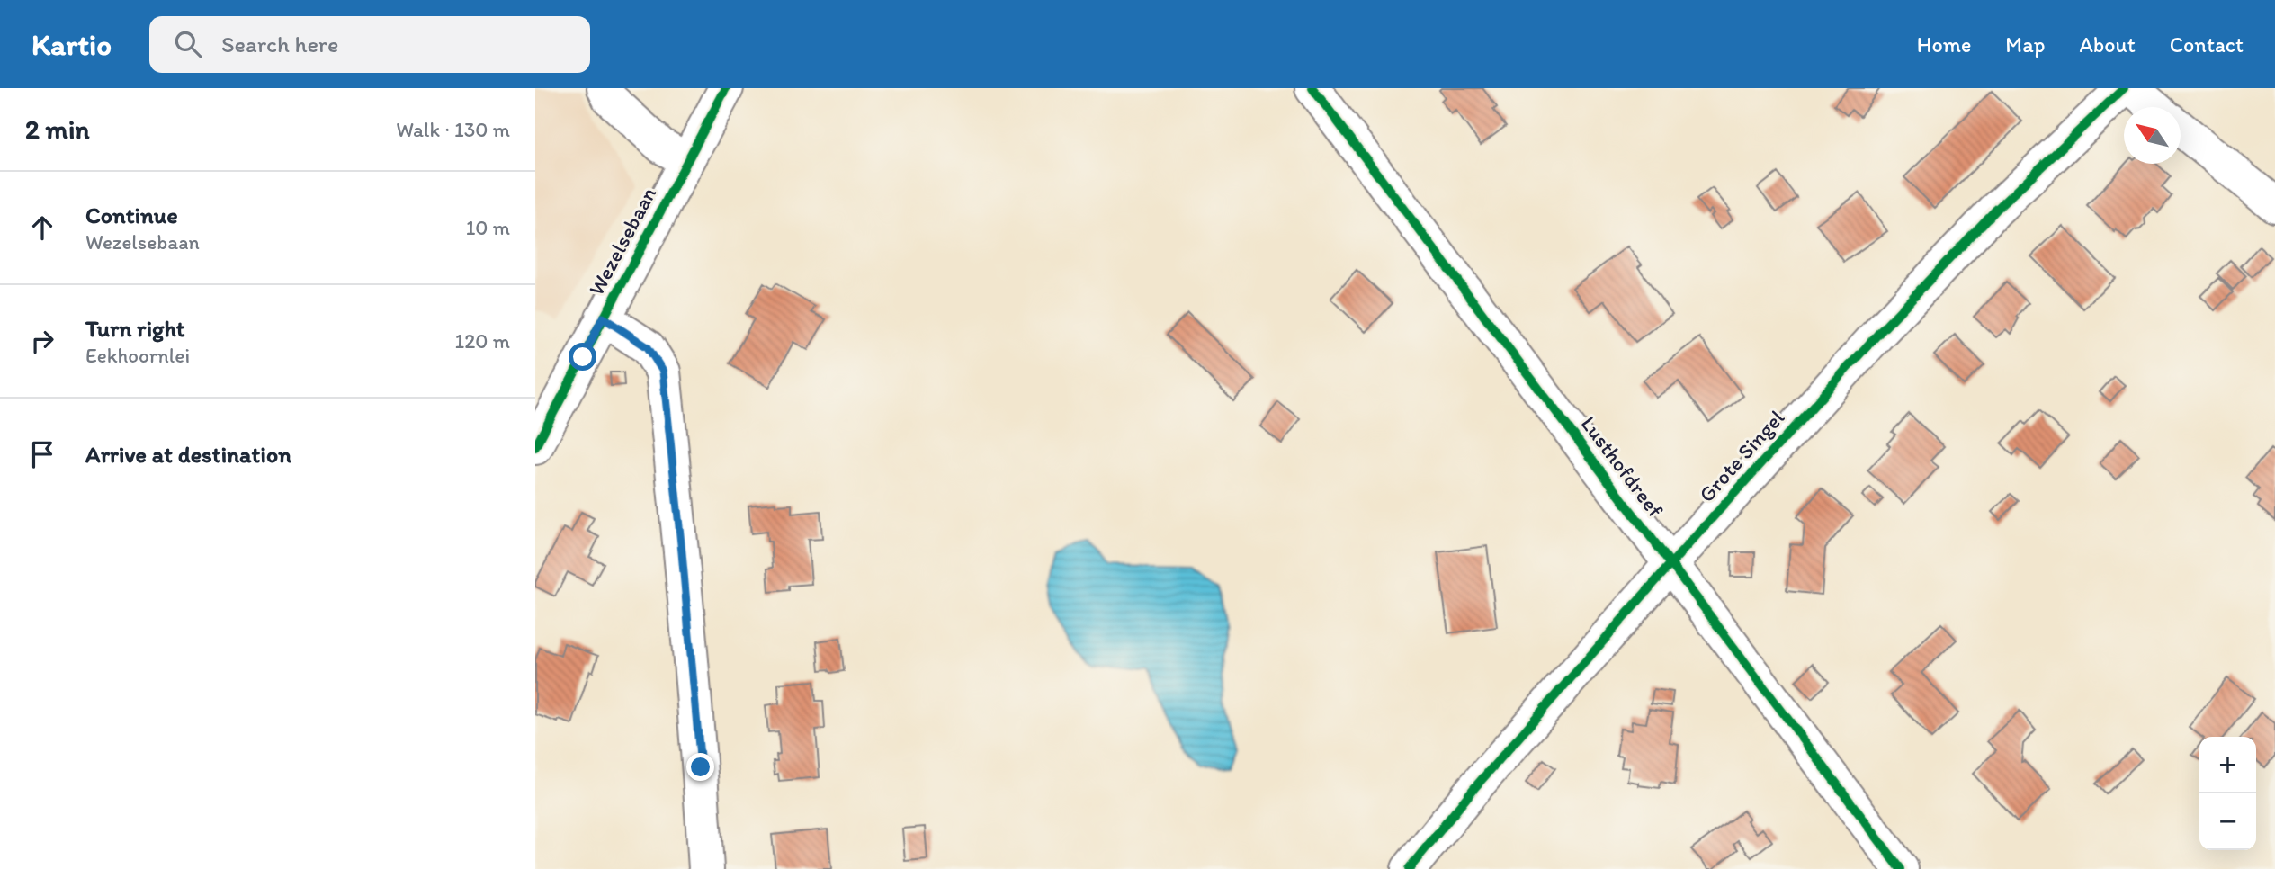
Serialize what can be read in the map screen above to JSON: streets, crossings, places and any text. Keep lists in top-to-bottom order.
{
  "streets": {
    "street": ["Wezelsebaan", "Grote Singel", "Lusthofdreef"]
  },
  "crossings": [
    ["Grote Singel", "Lusthofdreef"]
  ],
  "north": "top left",
  "page": {
    "header": "Kartio",
    "search": "Search here",
    "nav": [
      "Home",
      "Map",
      "About",
      "Contact"
    ],
    "heading": ["2 min", "Walk · 130 m"],
    "list": [
      ["Continue", "Wezelsebaan", "10 m"],
      ["Turn right", "Eekhoornlei", "120 m"],
      "Arrive at destination"
    ],
    "map_buttons": ["+", "−"]
  }
}
